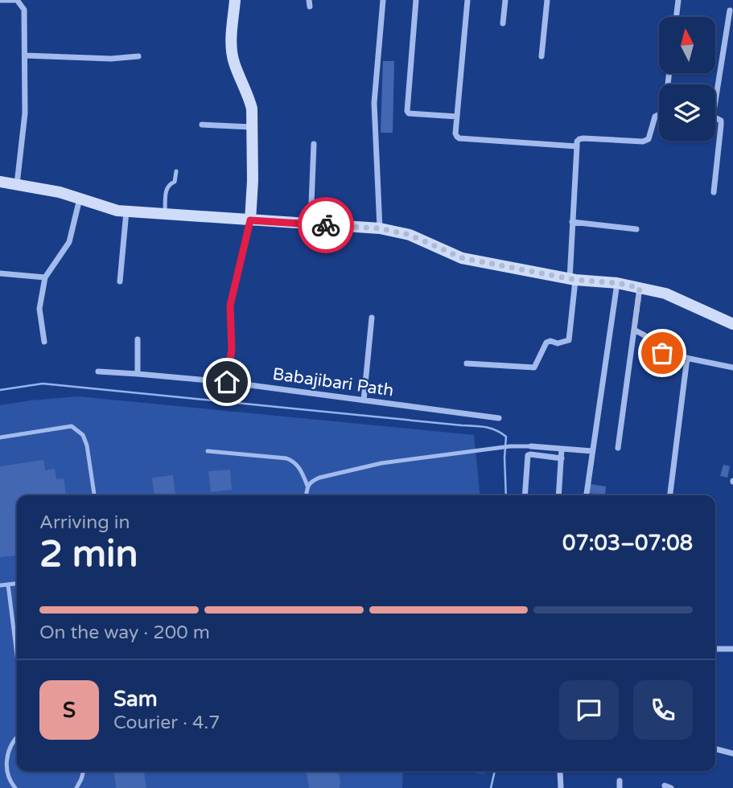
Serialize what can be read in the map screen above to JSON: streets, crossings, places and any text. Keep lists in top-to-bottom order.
{
  "streets": {
    "street": ["Babajibari Path"]
  },
  "north": "top",
  "page": {
    "heading": ["2 min", "Arriving in", "07:03–07:08"],
    "panel": ["Sam", "Courier · 4.7"],
    "bar": "On the way · 200 m",
    "round": "S"
  }
}
